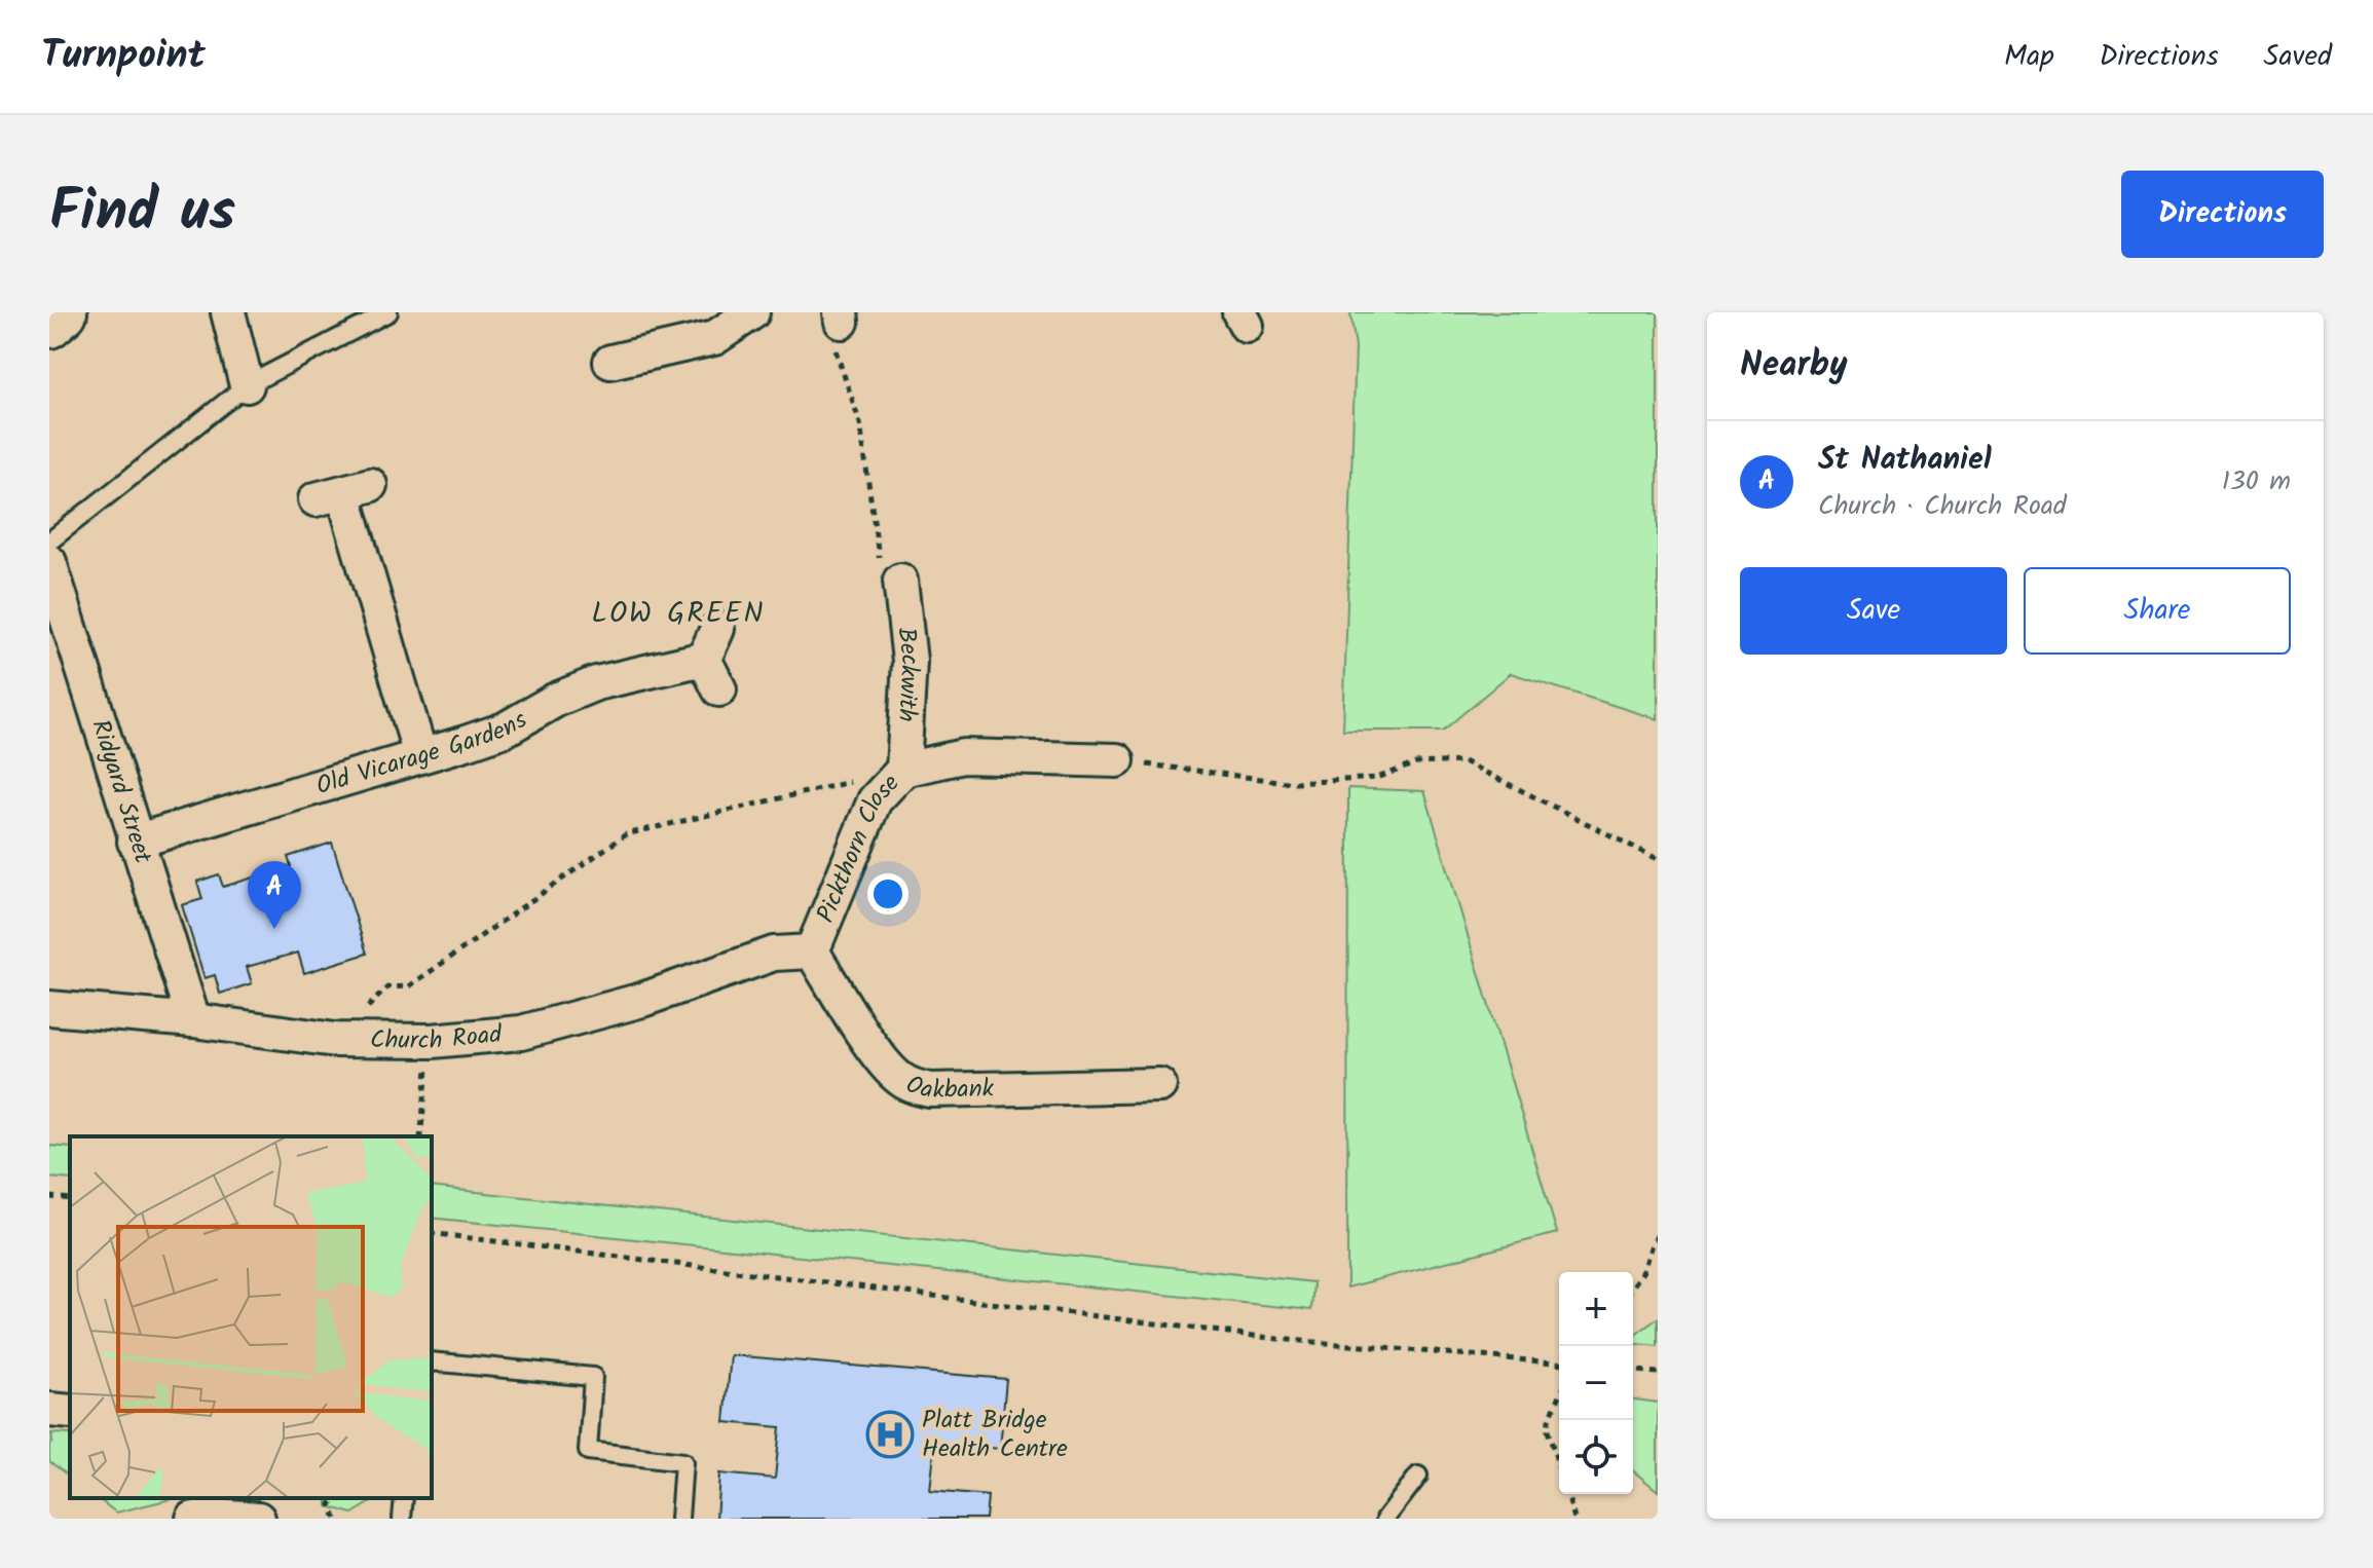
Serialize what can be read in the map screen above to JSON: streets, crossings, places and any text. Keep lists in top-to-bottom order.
{
  "streets": {
    "street": [
      "Beckwith",
      "Old Vicarage Gardens",
      "Ridyard Street",
      "Pickthorn Close",
      "Church Road",
      "Oakbank"
    ]
  },
  "crossings": [
    ["Beckwith", "Pickthorn Close"],
    ["Old Vicarage Gardens", "Ridyard Street"],
    ["Ridyard Street", "Church Road"],
    ["Pickthorn Close", "Church Road"],
    ["Pickthorn Close", "Oakbank"],
    ["Church Road", "Oakbank"]
  ],
  "districts": ["LOW GREEN"],
  "places": {
    "hospital": ["Platt Bridge Health Centre"]
  },
  "page": {
    "header": "Turnpoint",
    "nav": ["Map", "Directions", "Saved"],
    "title": "Find us",
    "buttons": [
      "Directions",
      ["Save", "Share"]
    ],
    "heading": "Nearby",
    "list": [
      {
        "mark": "A",
        "name": "St Nathaniel",
        "note": "Church · Church Road",
        "value": "130 m"
      }
    ],
    "pins": "A",
    "map_buttons": ["+", "−"]
  }
}
